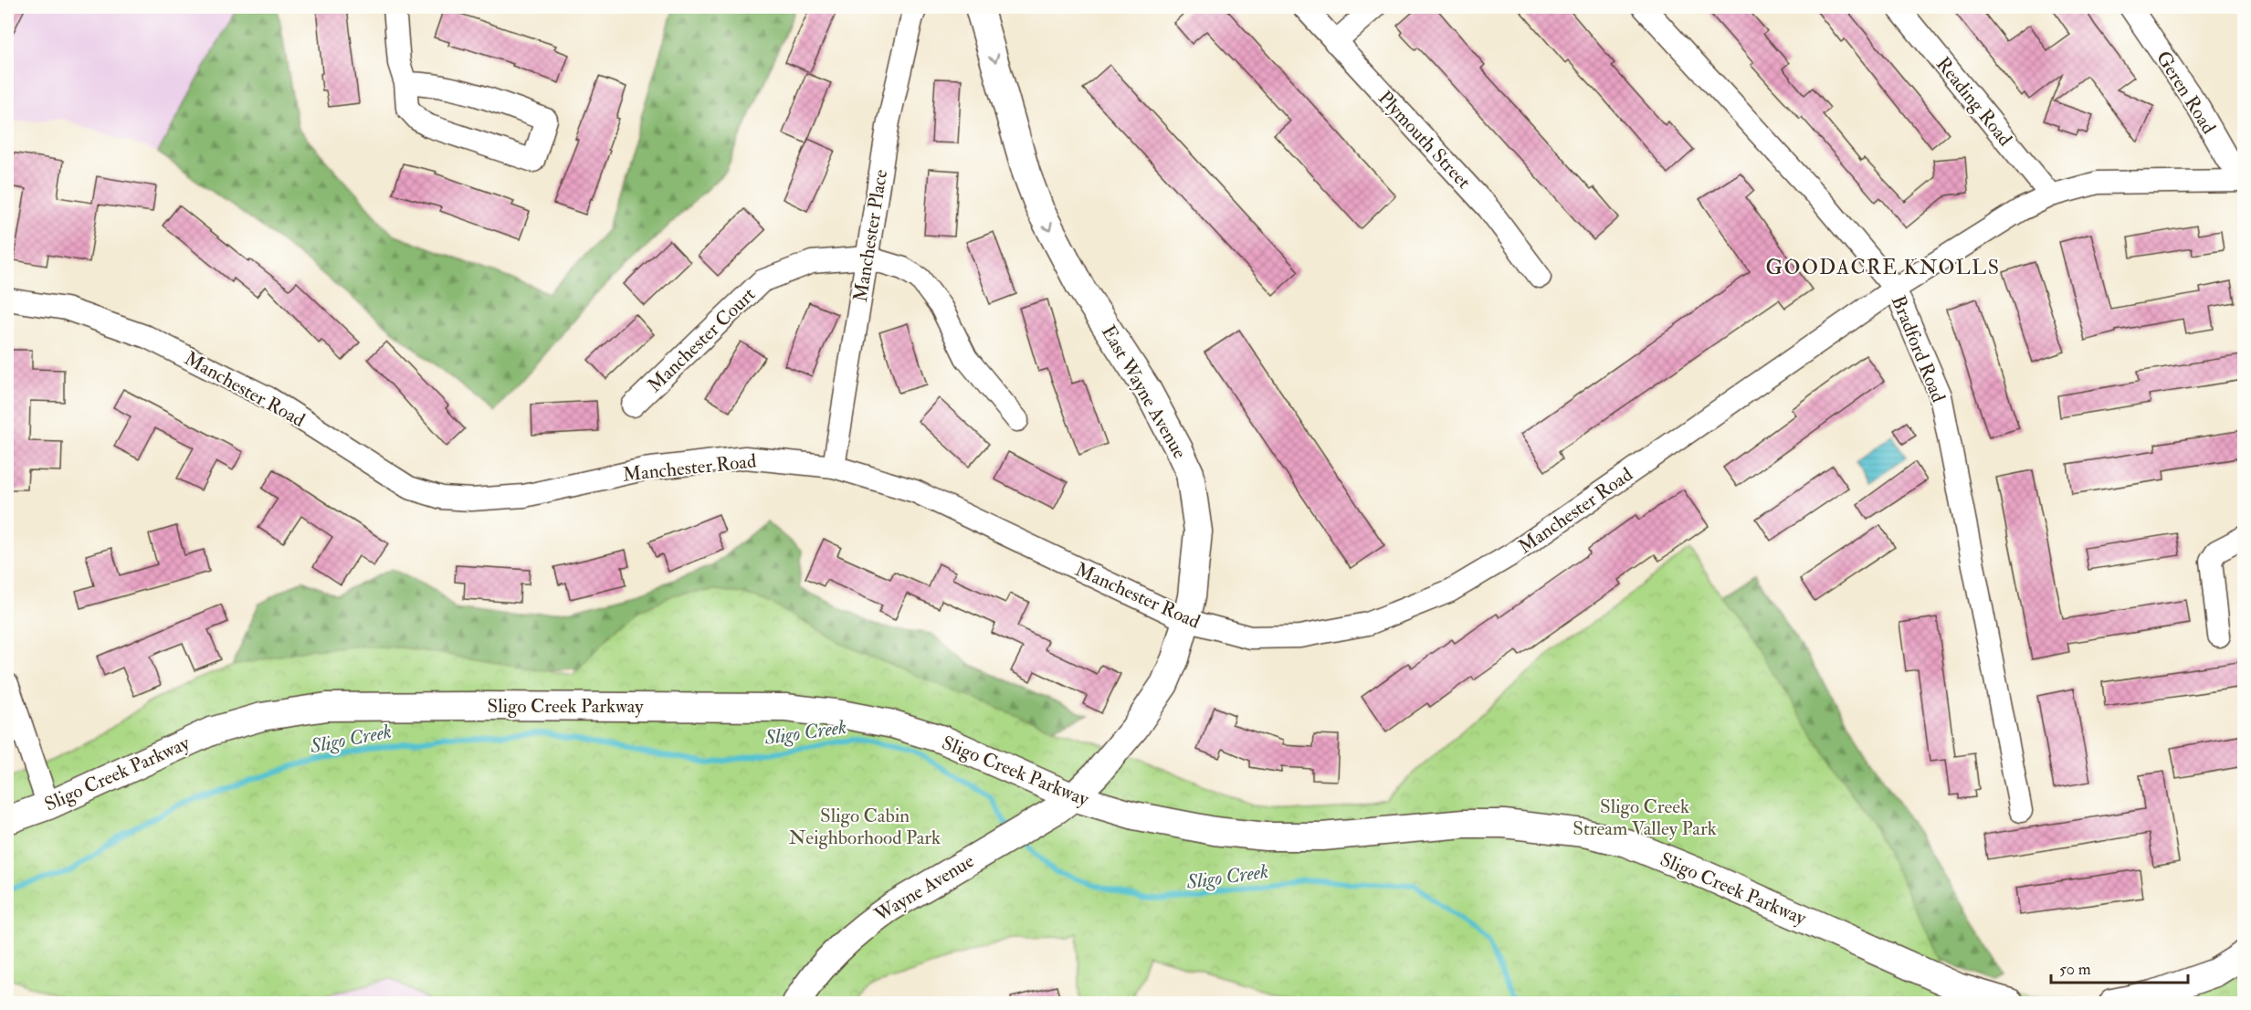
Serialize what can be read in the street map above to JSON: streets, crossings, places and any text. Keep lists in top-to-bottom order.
{
  "streets": {
    "street": [
      "Geren Road",
      "Reading Road",
      "Plymouth Street",
      "Manchester Place",
      "Manchester Court",
      "Bradford Road",
      "Manchester Road",
      "East Wayne Avenue",
      "Sligo Creek Parkway",
      "Wayne Avenue"
    ]
  },
  "crossings": [
    ["Reading Road", "Manchester Road"],
    ["Manchester Place", "Manchester Court"],
    ["Manchester Place", "Manchester Road"],
    ["Bradford Road", "Manchester Road"],
    ["Manchester Road", "East Wayne Avenue"],
    ["East Wayne Avenue", "Sligo Creek Parkway"],
    ["East Wayne Avenue", "Wayne Avenue"],
    ["Sligo Creek Parkway", "Wayne Avenue"]
  ],
  "one_way": ["East Wayne Avenue"],
  "districts": ["GOODACRE KNOLLS"],
  "water": ["Sligo Creek"],
  "parks": ["Sligo Creek Stream Valley Park", "Sligo Cabin Neighborhood Park"],
  "scale_bar": "50 m"
}
